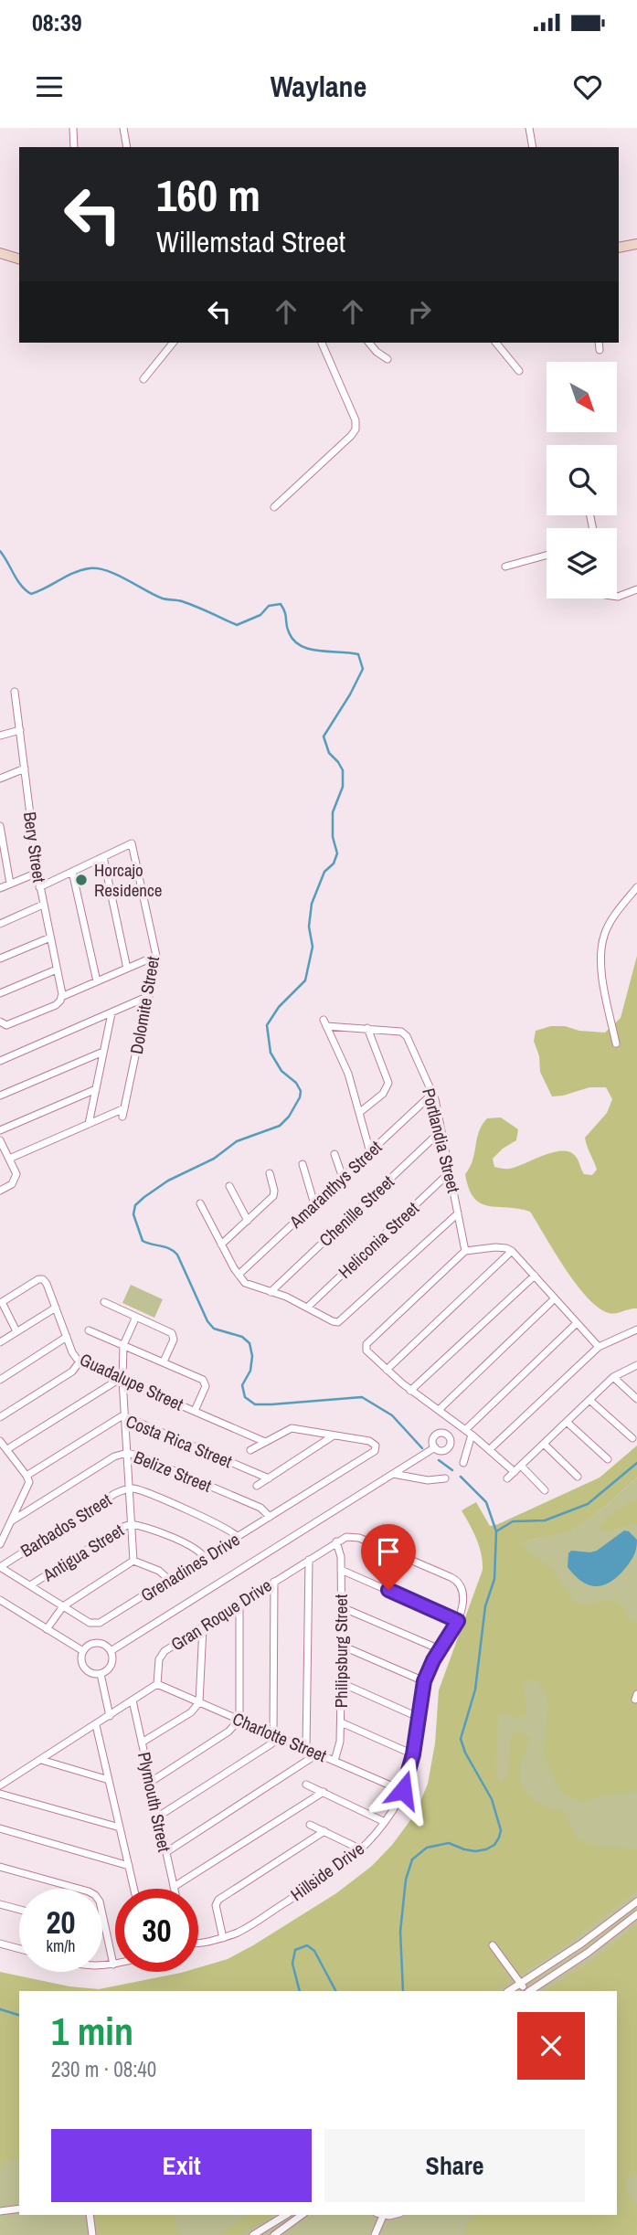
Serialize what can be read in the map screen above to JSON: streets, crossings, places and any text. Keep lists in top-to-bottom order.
{
  "streets": {
    "street": [
      "Bery Street",
      "Dolomite Street",
      "Portlandia Street",
      "Amaranthys Street",
      "Chenille Street",
      "Heliconia Street",
      "Guadalupe Street",
      "Costa Rica Street",
      "Belize Street",
      "Barbados Street",
      "Antigua Street",
      "Grenadines Drive",
      "Gran Roque Drive",
      "Philipsburg Street",
      "Charlotte Street",
      "Plymouth Street",
      "Hillside Drive"
    ]
  },
  "crossings": [
    ["Bery Street", "Dolomite Street"],
    ["Portlandia Street", "Amaranthys Street"],
    ["Portlandia Street", "Chenille Street"],
    ["Portlandia Street", "Heliconia Street"],
    ["Belize Street", "Grenadines Drive"],
    ["Barbados Street", "Grenadines Drive"],
    ["Antigua Street", "Grenadines Drive"],
    ["Gran Roque Drive", "Philipsburg Street"],
    ["Gran Roque Drive", "Charlotte Street"],
    ["Gran Roque Drive", "Hillside Drive"],
    ["Philipsburg Street", "Charlotte Street"],
    ["Philipsburg Street", "Hillside Drive"],
    ["Charlotte Street", "Hillside Drive"]
  ],
  "places": ["Horcajo Residence"],
  "north": "bottom right",
  "page": {
    "status": "08:39",
    "header": "Waylane",
    "turn": ["160 m", "Willemstad Street"],
    "speed": "20 km/h",
    "limit": "30",
    "heading": ["1 min", "230 m · 08:40"],
    "buttons": ["Exit", "Share"]
  }
}
